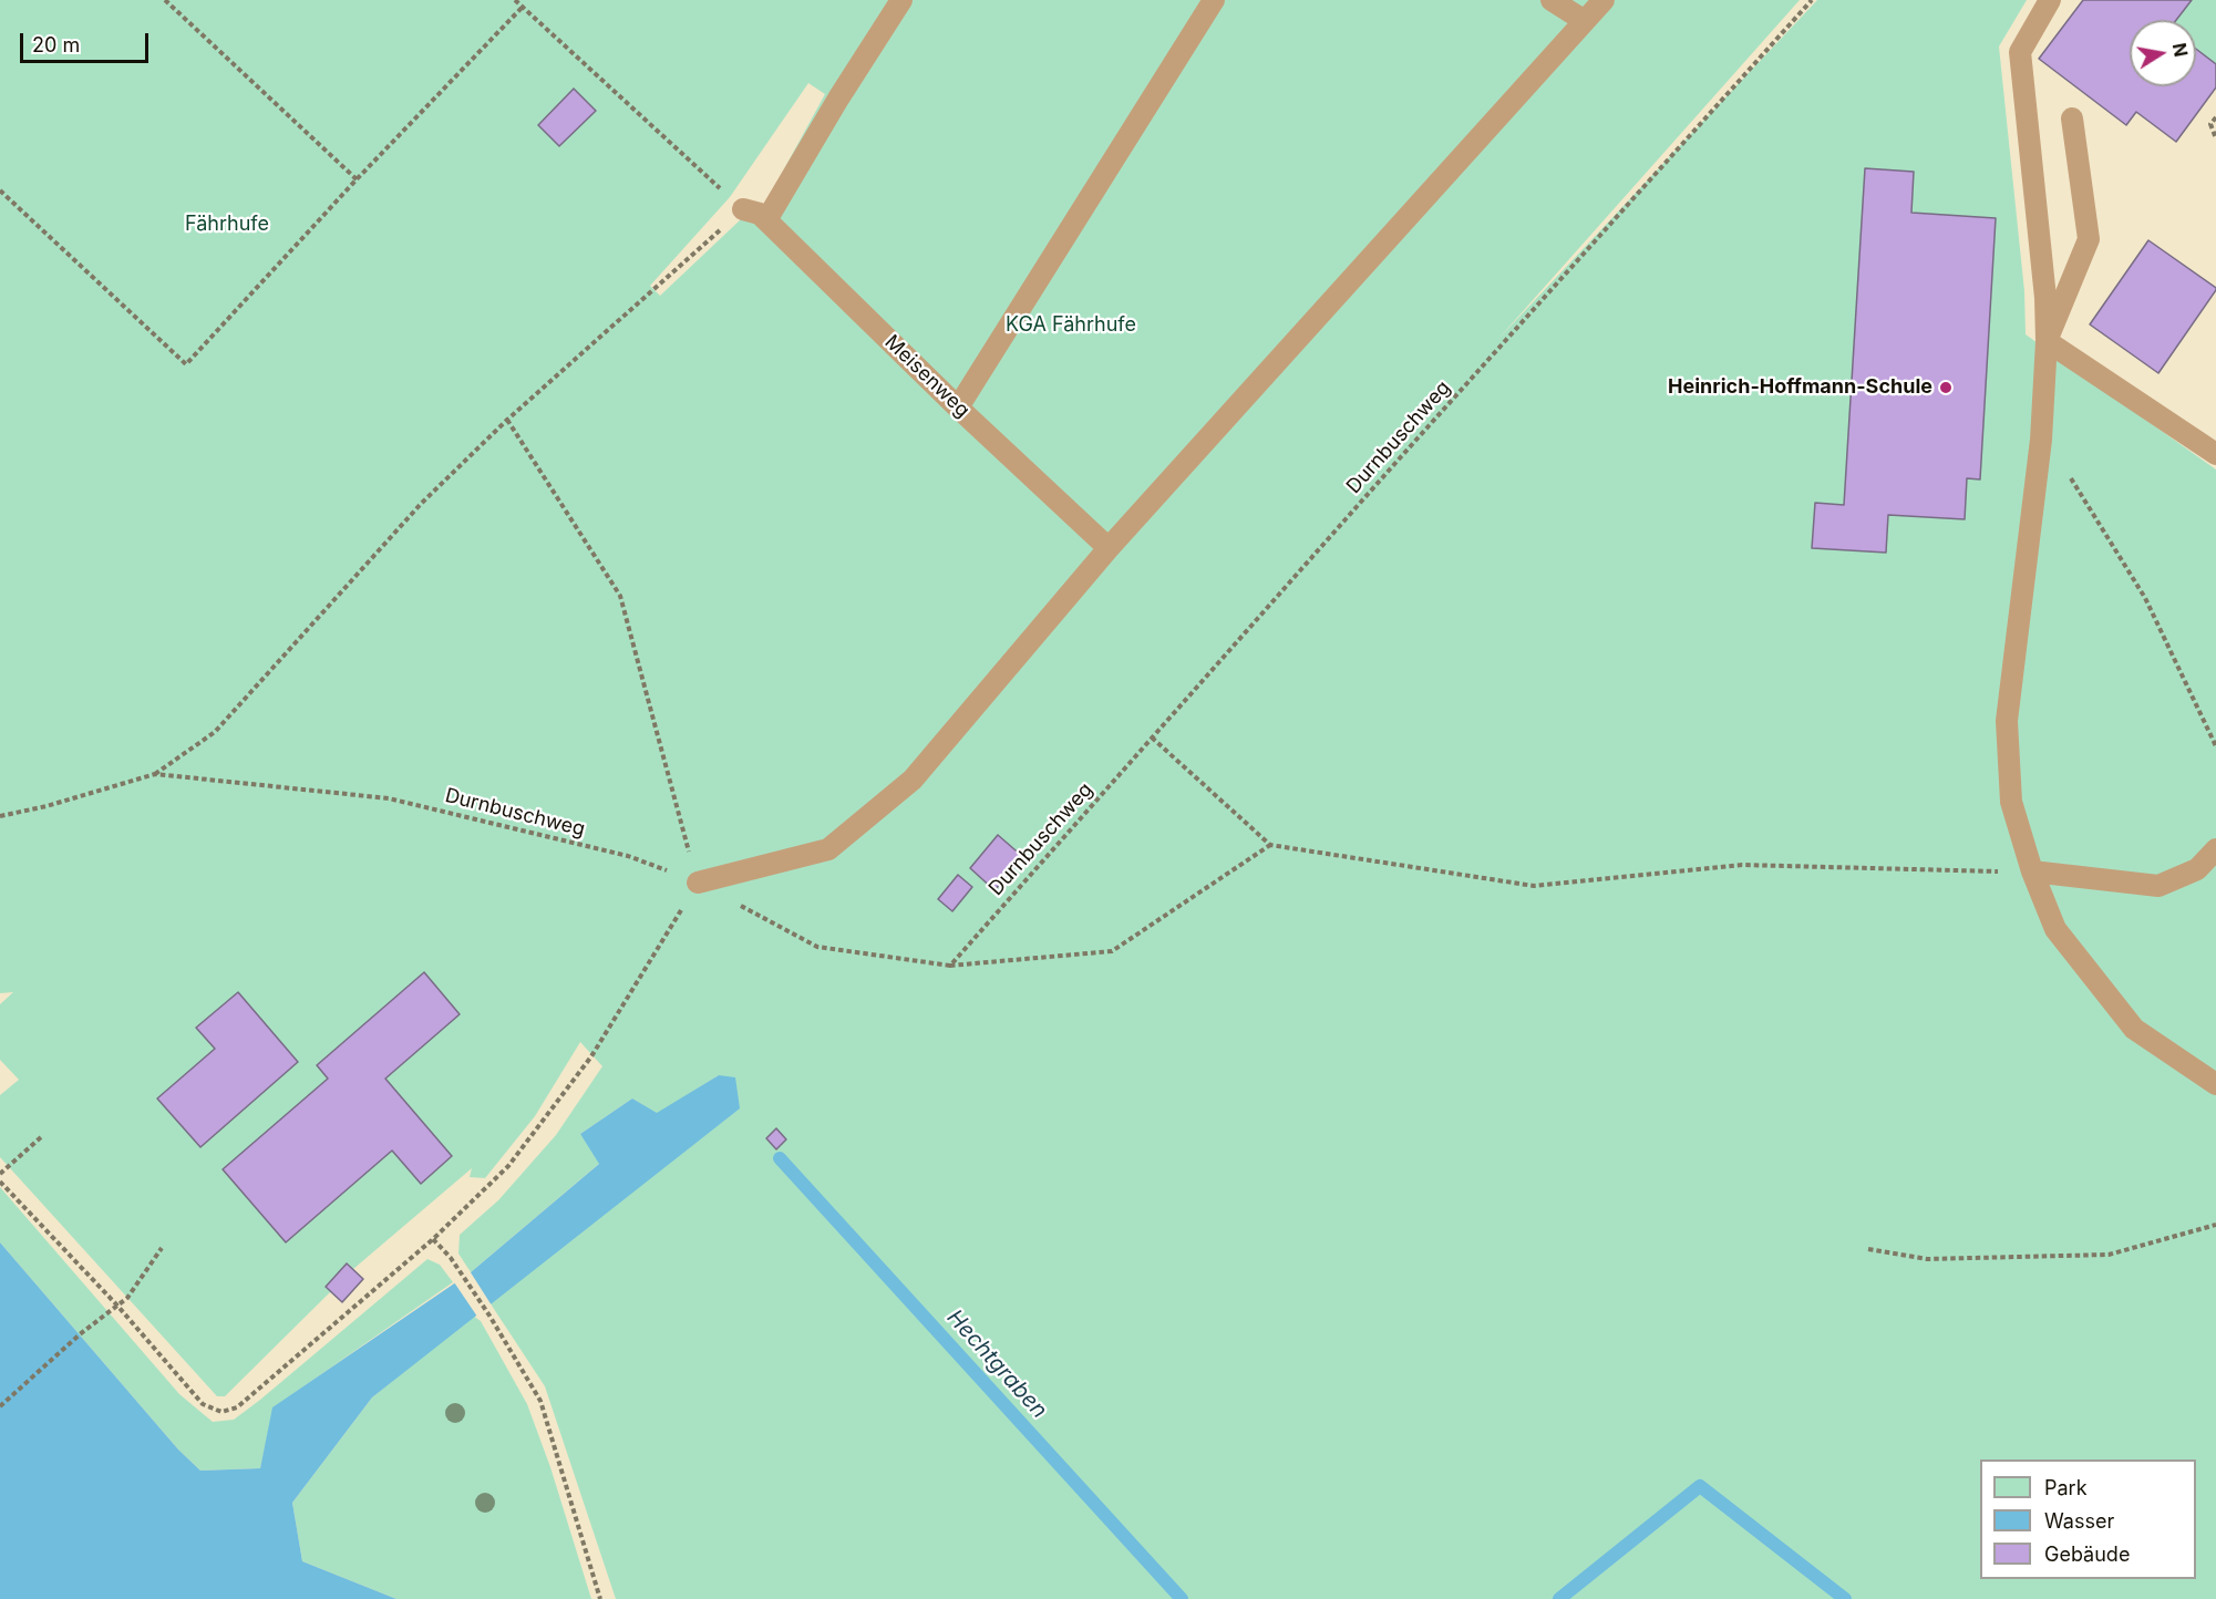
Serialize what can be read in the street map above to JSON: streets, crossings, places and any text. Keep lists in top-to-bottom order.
{
  "streets": {
    "lane": ["Meisenweg"],
    "path": ["Durnbuschweg"]
  },
  "water": ["Hechtgraben"],
  "parks": ["Fährhufe", "KGA Fährhufe"],
  "places": ["Heinrich-Hoffmann-Schule"],
  "legend": ["Park", "Wasser", "Gebäude"],
  "scale_bar": "20 m",
  "north": "right"
}
